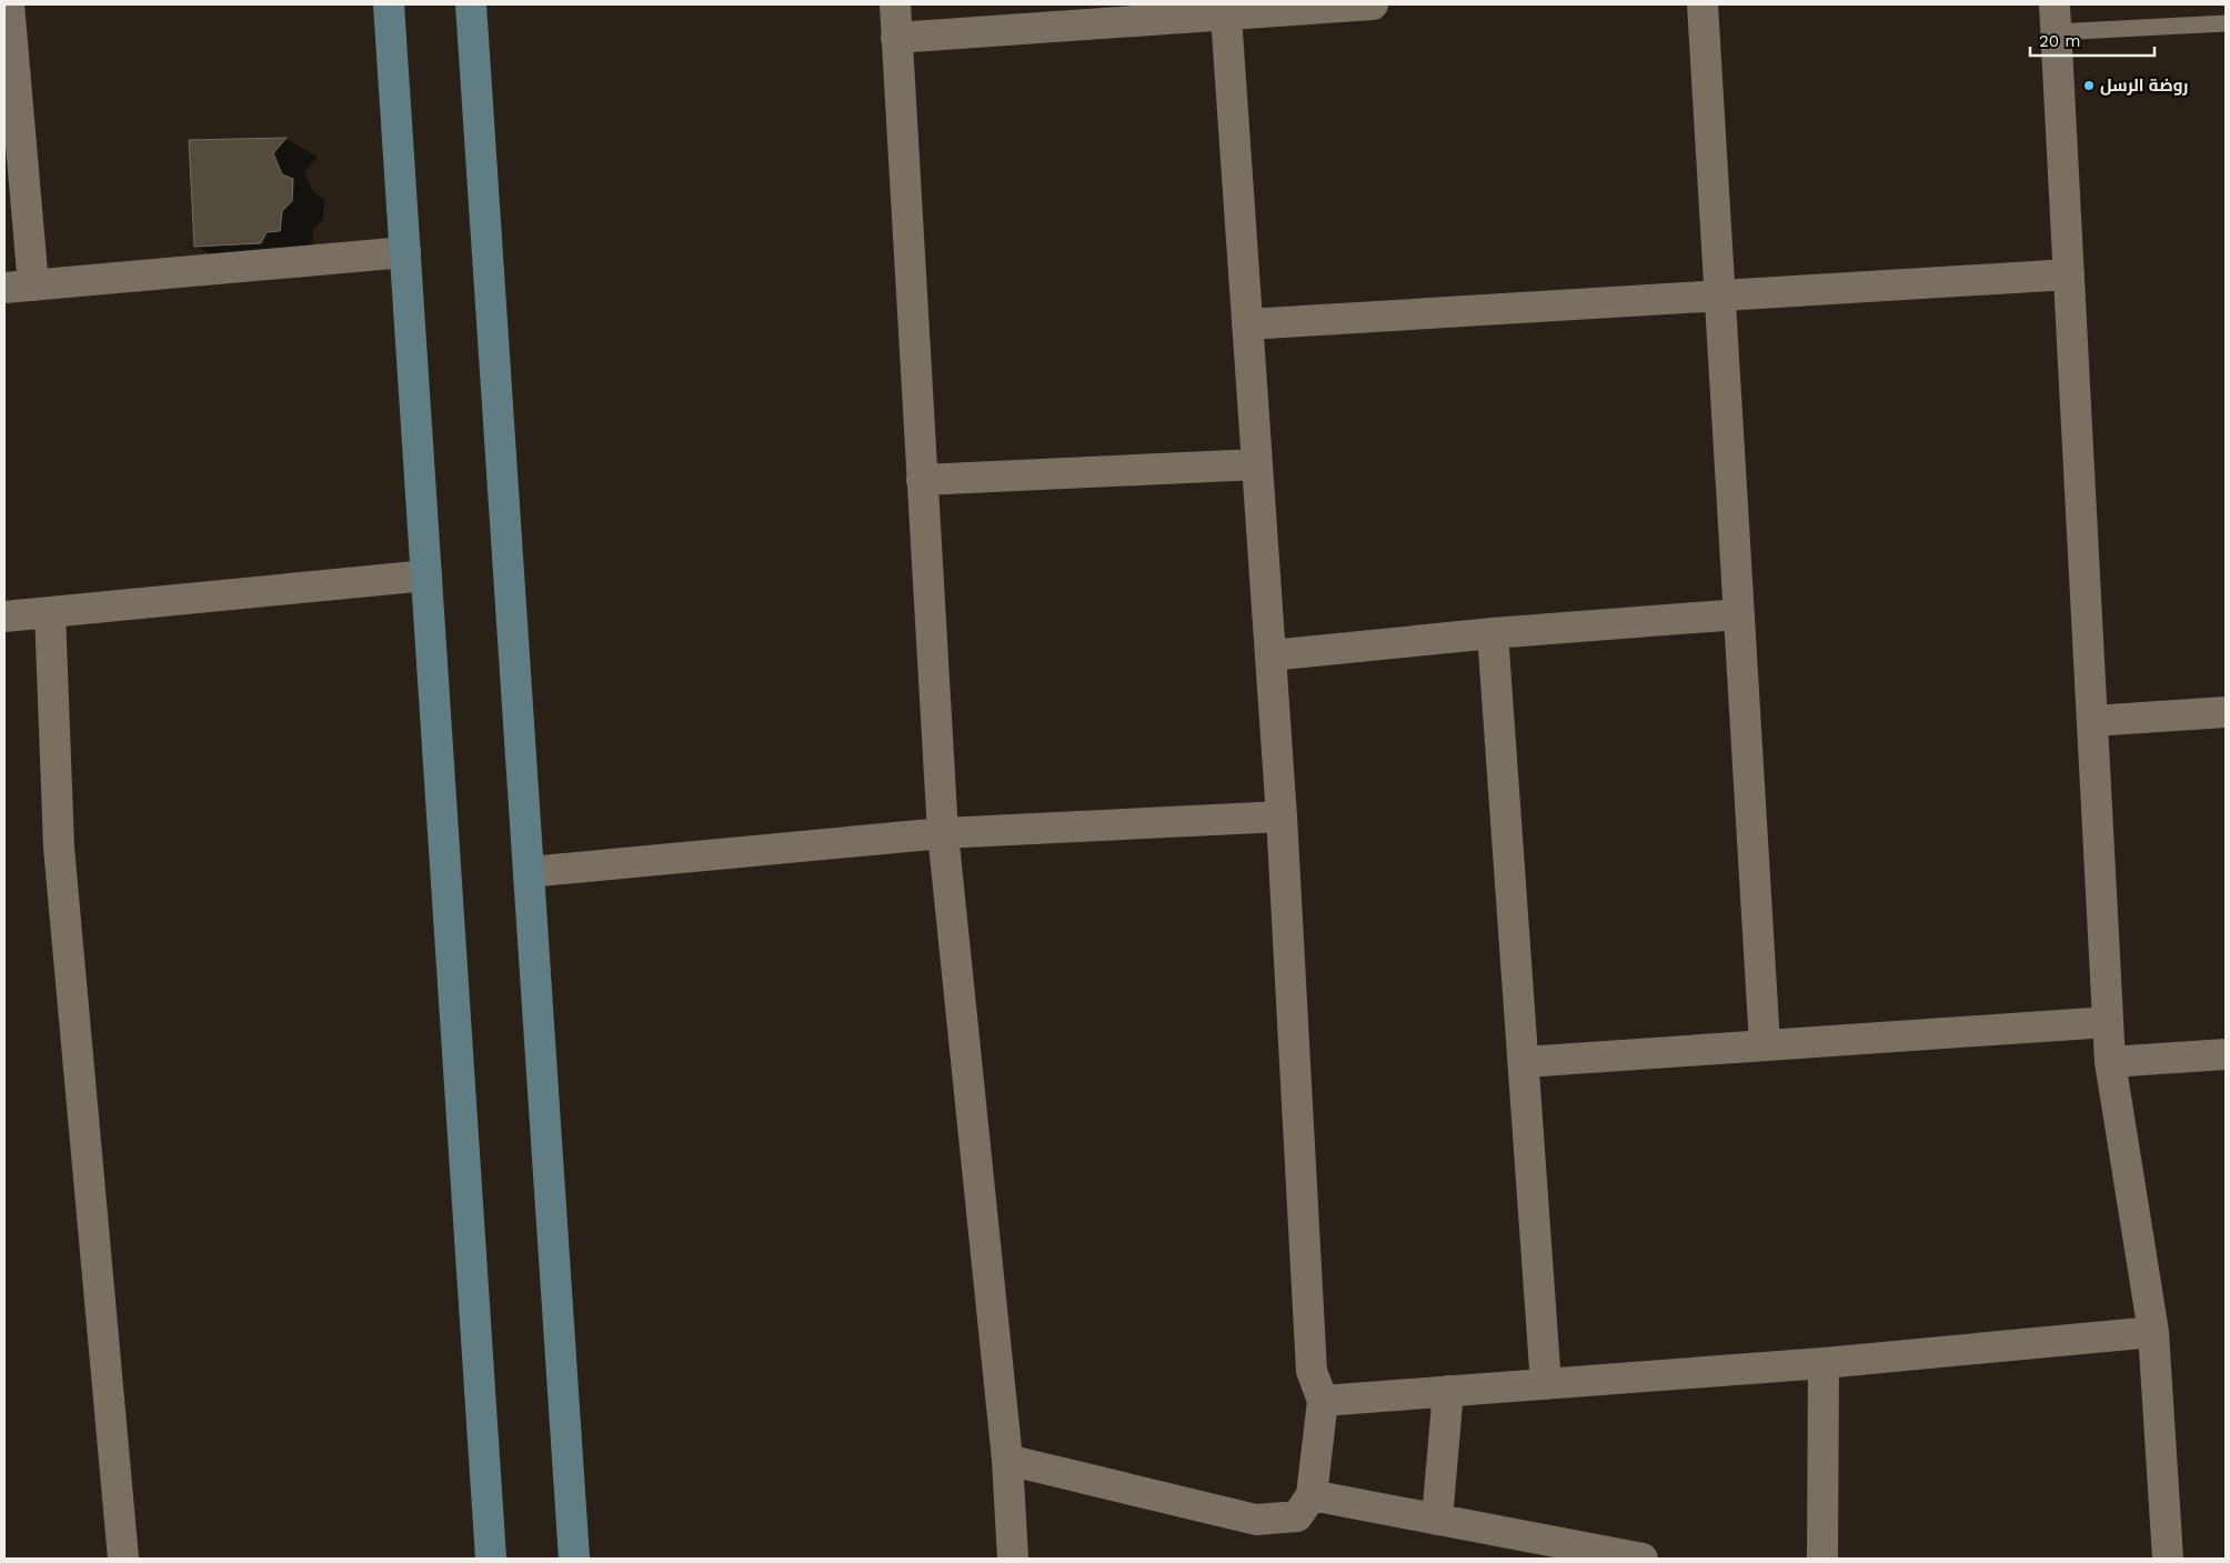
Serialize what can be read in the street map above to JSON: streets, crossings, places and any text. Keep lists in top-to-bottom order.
{
  "places": ["روضة الرسل"],
  "scale_bar": "20 m"
}
